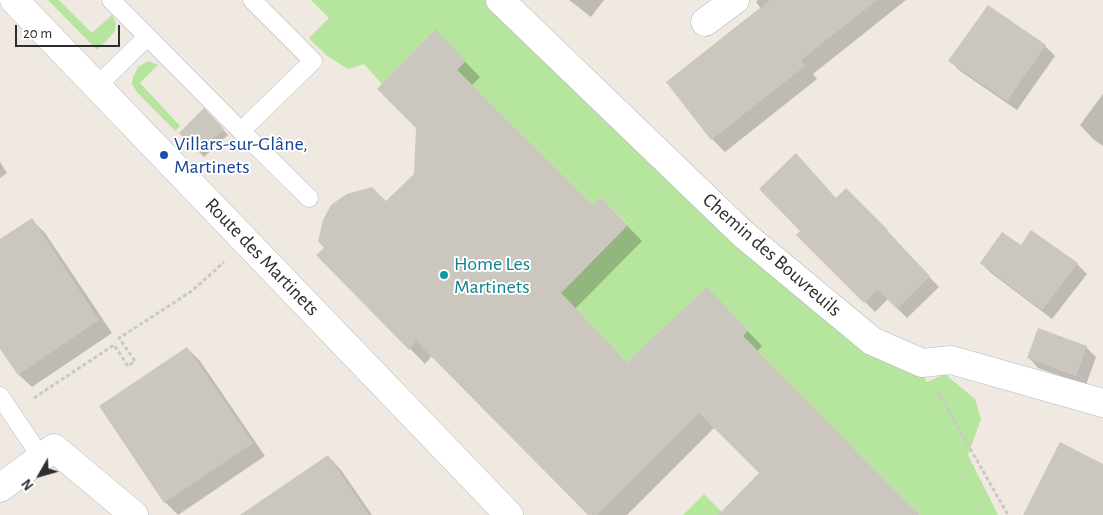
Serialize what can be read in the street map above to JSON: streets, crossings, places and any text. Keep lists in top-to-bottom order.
{
  "streets": {
    "street": ["Chemin des Bouvreuils", "Route des Martinets"]
  },
  "places": ["Villars-sur-Glâne, Martinets", "Home Les Martinets"],
  "scale_bar": "20 m",
  "north": "bottom left"
}
